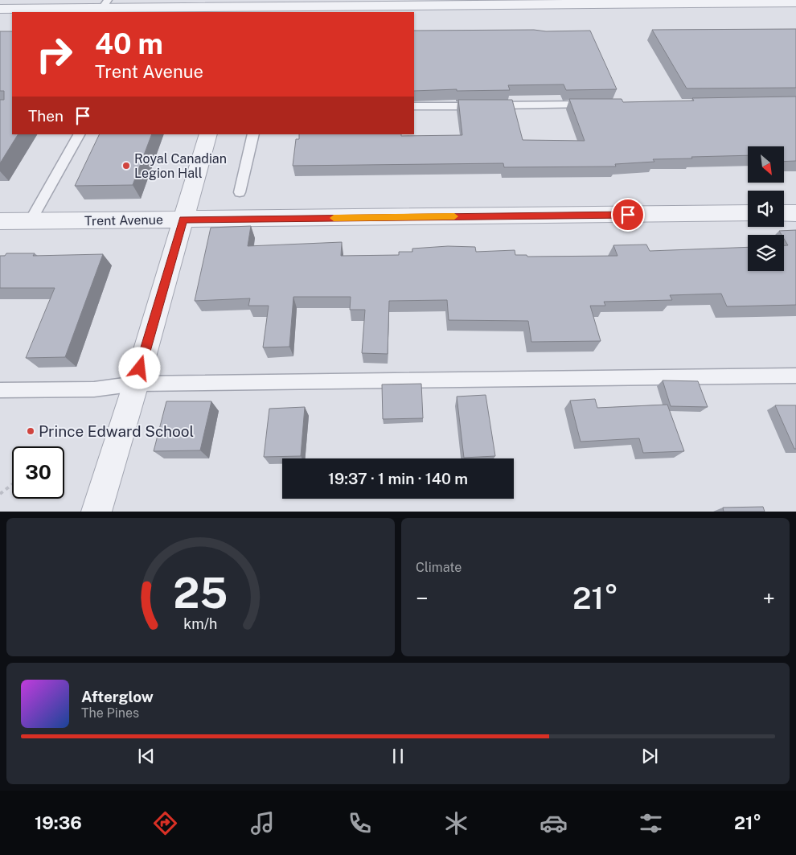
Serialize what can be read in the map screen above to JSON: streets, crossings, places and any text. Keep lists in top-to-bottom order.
{
  "streets": {
    "street": ["Trent Avenue"]
  },
  "places": ["Royal Canadian Legion Hall", "Prince Edward School"],
  "north": "bottom right",
  "page": {
    "turn": ["40 m", "Trent Avenue"],
    "then": "Then",
    "limit": "30",
    "trip": "19:37 · 1 min · 140 m",
    "tile": "Climate",
    "heat": ["−", "21°", "+"],
    "song": ["Afterglow", "The Pines"],
    "tabs": ["19:36", "21°"],
    "gauge": ["25", "km/h"]
  }
}
